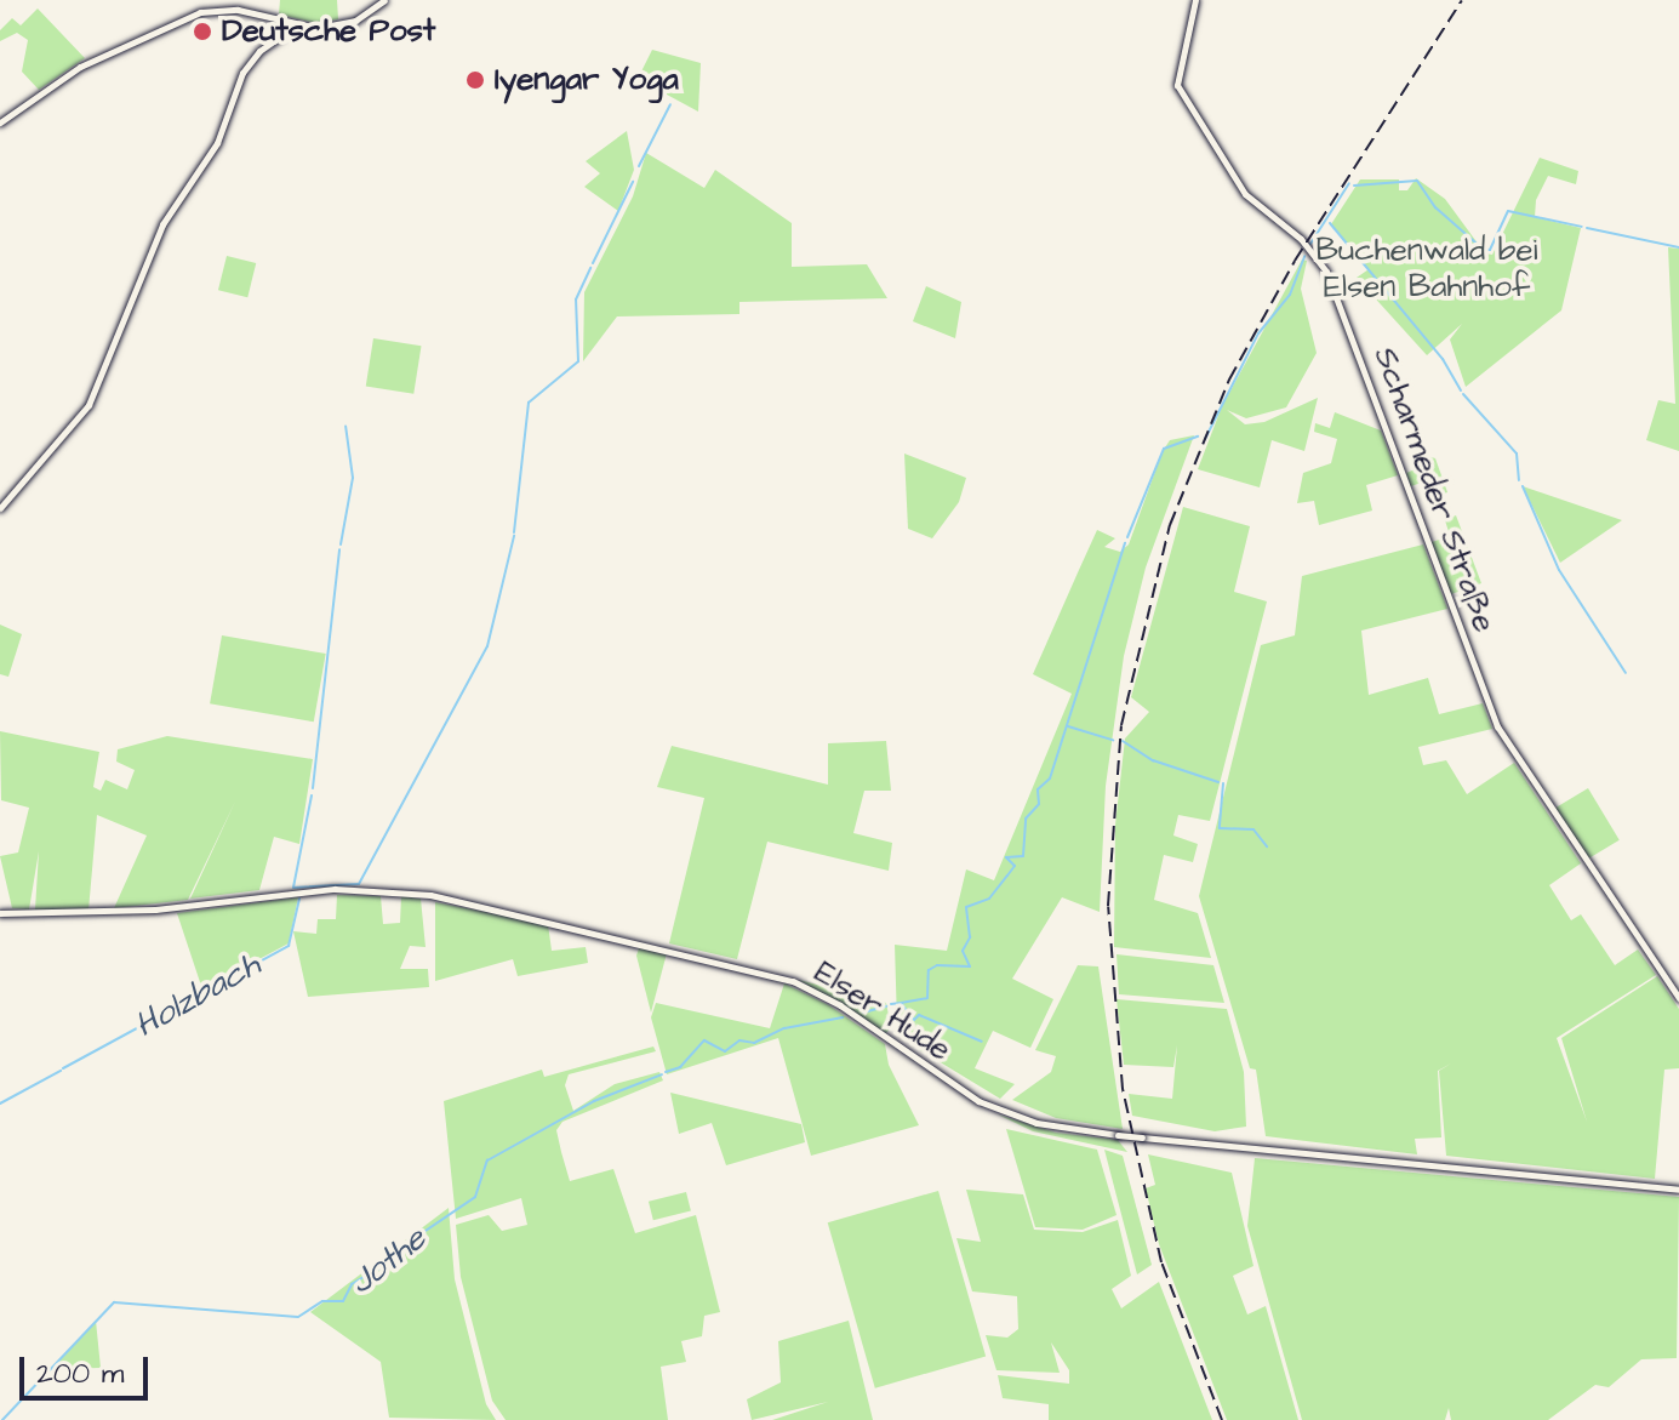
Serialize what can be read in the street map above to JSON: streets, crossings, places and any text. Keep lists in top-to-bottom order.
{
  "streets": {
    "street": ["Scharmeder Straße", "Elser Hude"]
  },
  "water": ["Holzbach", "Jothe"],
  "parks": ["Buchenwald bei Elsen Bahnhof"],
  "places": ["Deutsche Post", "Iyengar Yoga"],
  "scale_bar": "200 m"
}
